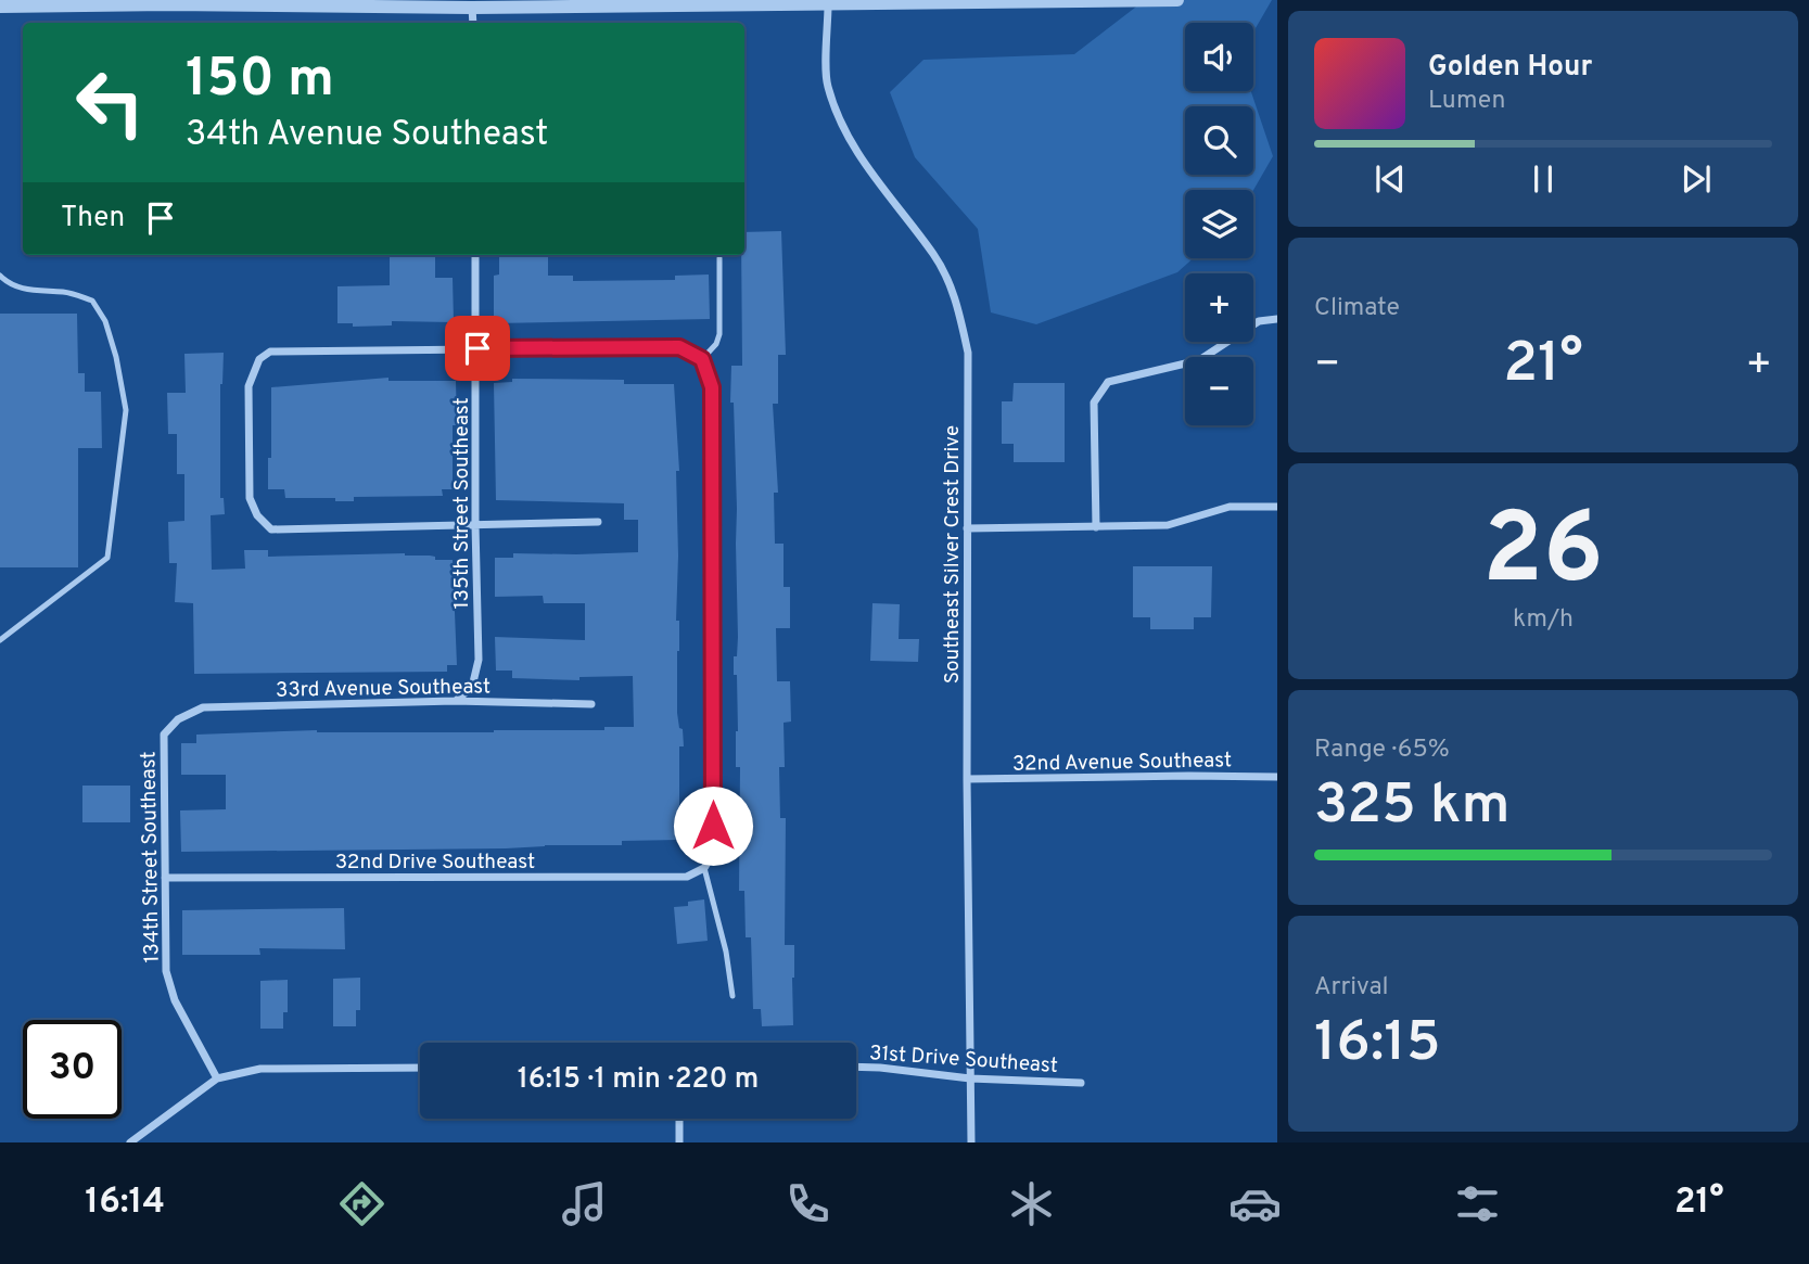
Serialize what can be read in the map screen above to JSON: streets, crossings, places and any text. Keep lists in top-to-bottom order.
{
  "streets": {
    "street": [
      "135th Street Southeast",
      "Southeast Silver Crest Drive",
      "33rd Avenue Southeast",
      "32nd Avenue Southeast",
      "134th Street Southeast",
      "32nd Drive Southeast",
      "31st Drive Southeast"
    ]
  },
  "crossings": [
    ["135th Street Southeast", "33rd Avenue Southeast"],
    ["Southeast Silver Crest Drive", "32nd Avenue Southeast"],
    ["Southeast Silver Crest Drive", "31st Drive Southeast"],
    ["33rd Avenue Southeast", "134th Street Southeast"],
    ["134th Street Southeast", "32nd Drive Southeast"]
  ],
  "page": {
    "map_buttons": ["+", "−"],
    "turn": ["150 m", "34th Avenue Southeast"],
    "song": ["Golden Hour", "Lumen"],
    "then": "Then",
    "tile": [
      "Climate",
      ["26", "km/h"],
      ["Range · 65%", "325 km"],
      ["Arrival", "16:15"]
    ],
    "heat": ["−", "21°", "+"],
    "limit": "30",
    "trip": "16:15 · 1 min · 220 m",
    "tabs": ["16:14", "21°"]
  }
}
